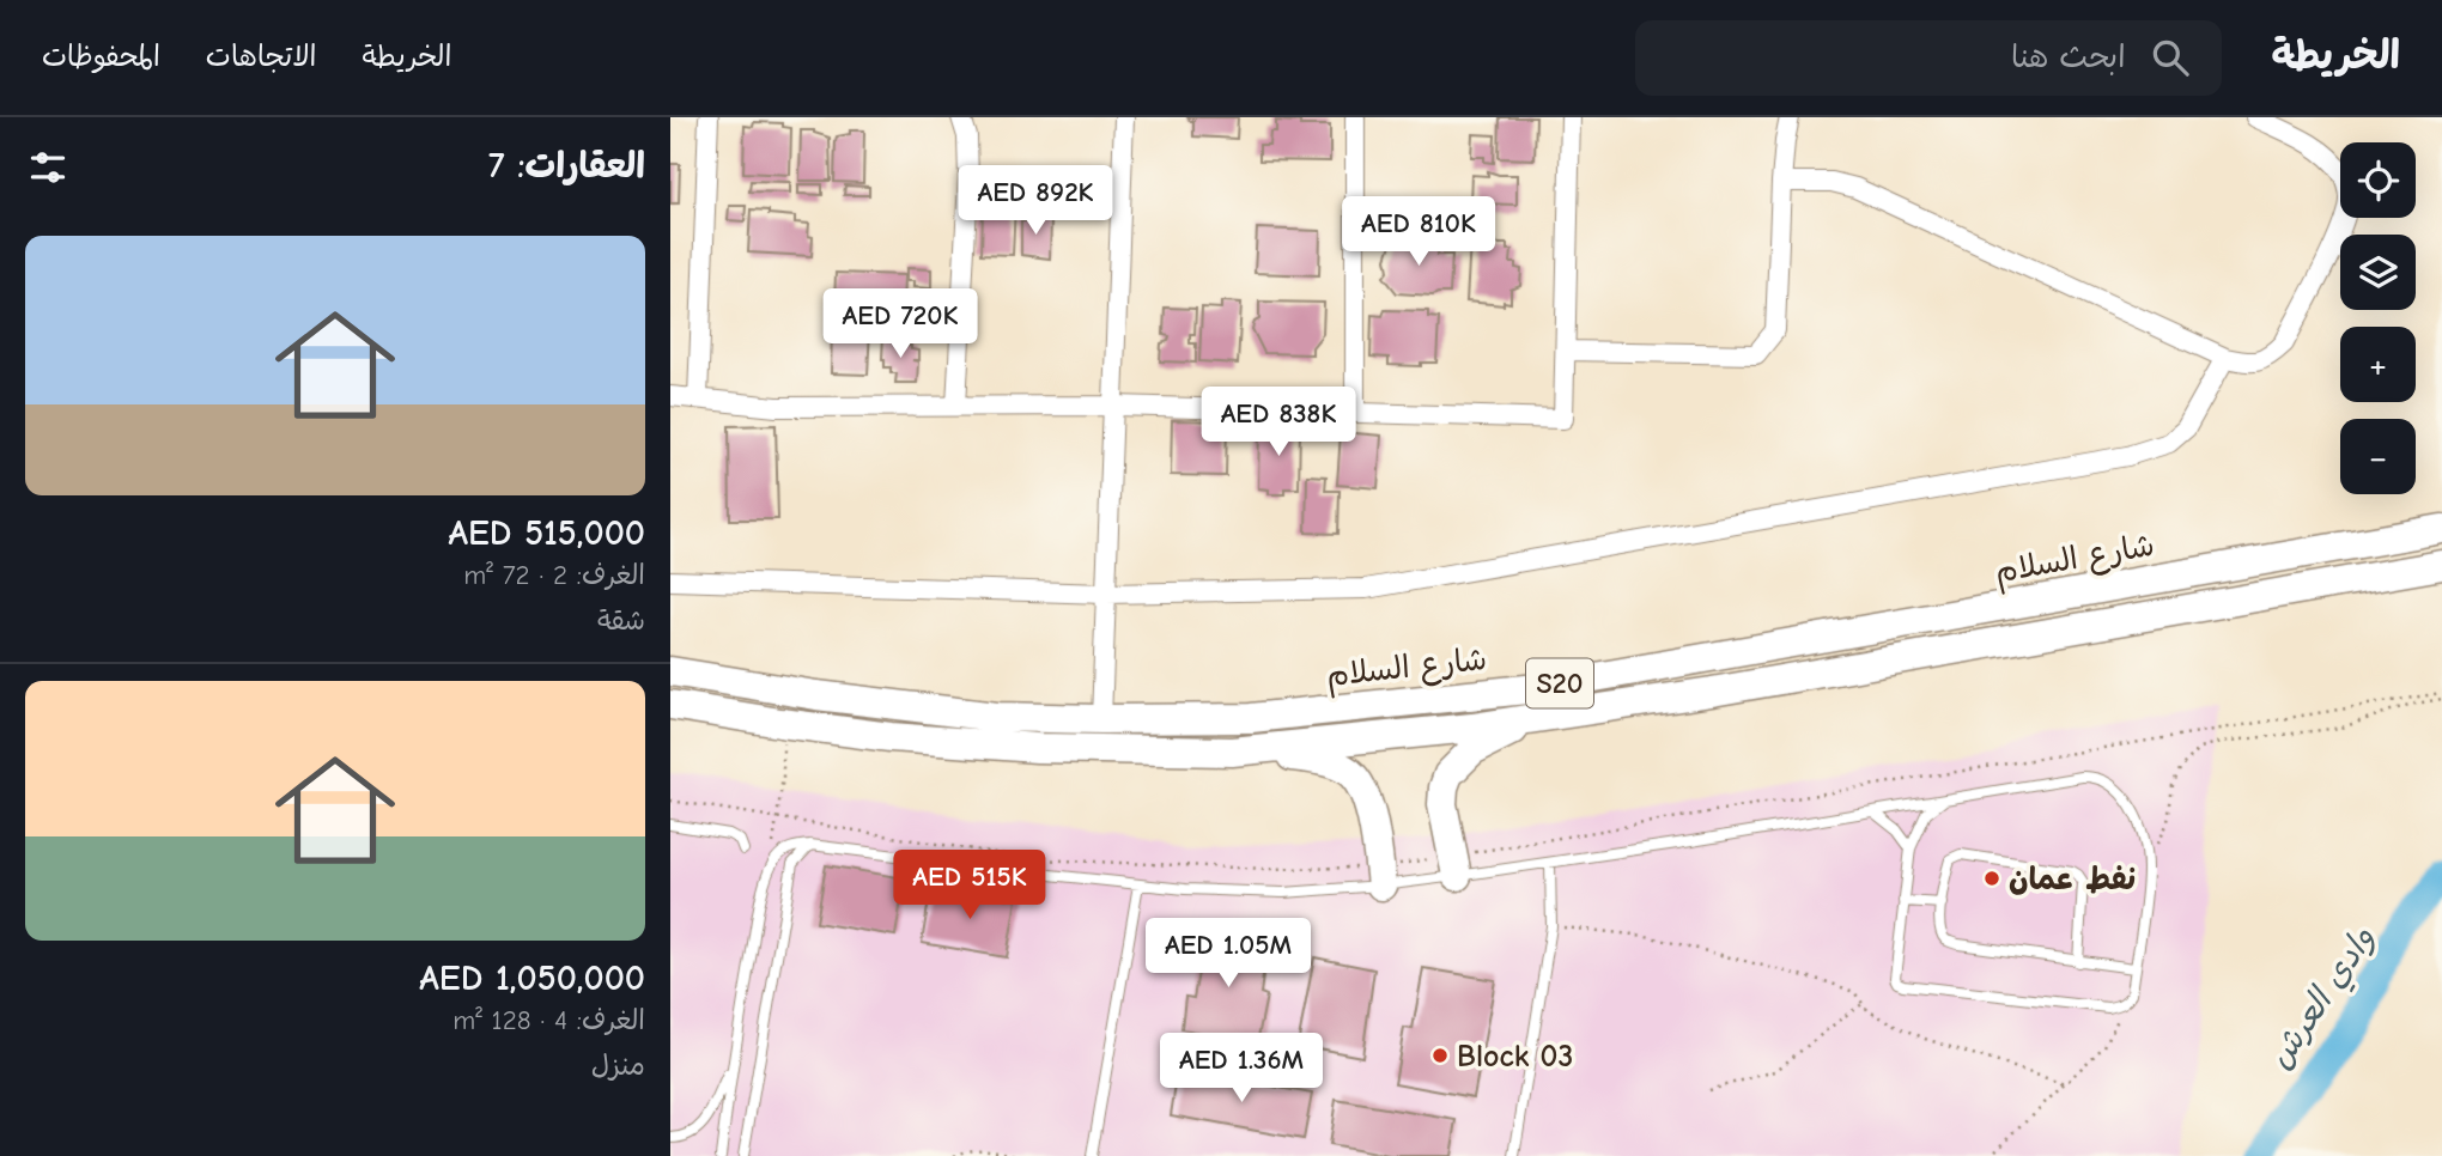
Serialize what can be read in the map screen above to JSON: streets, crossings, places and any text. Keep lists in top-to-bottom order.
{
  "streets": {
    "main road": ["شارع السلام", "S20"]
  },
  "water": ["وادي العرش"],
  "places": ["نفط عمان", "Block 03"],
  "page": {
    "header": "الخريطة",
    "search": "ابحث هنا",
    "nav": ["الخريطة", "الاتجاهات", "المحفوظات"],
    "heading": "العقارات: 7",
    "map_buttons": ["+", "−"],
    "price": [
      "AED 892K",
      "AED 810K",
      "AED 720K",
      "AED 838K",
      "AED 515K",
      "AED 1.05M",
      "AED 1.36M"
    ],
    "list": [
      {
        "name": "AED 515,000",
        "note": "الغرف: 2 · 72 m² · شقة"
      },
      {
        "name": "AED 1,050,000",
        "note": "الغرف: 4 · 128 m² · منزل"
      }
    ]
  }
}
